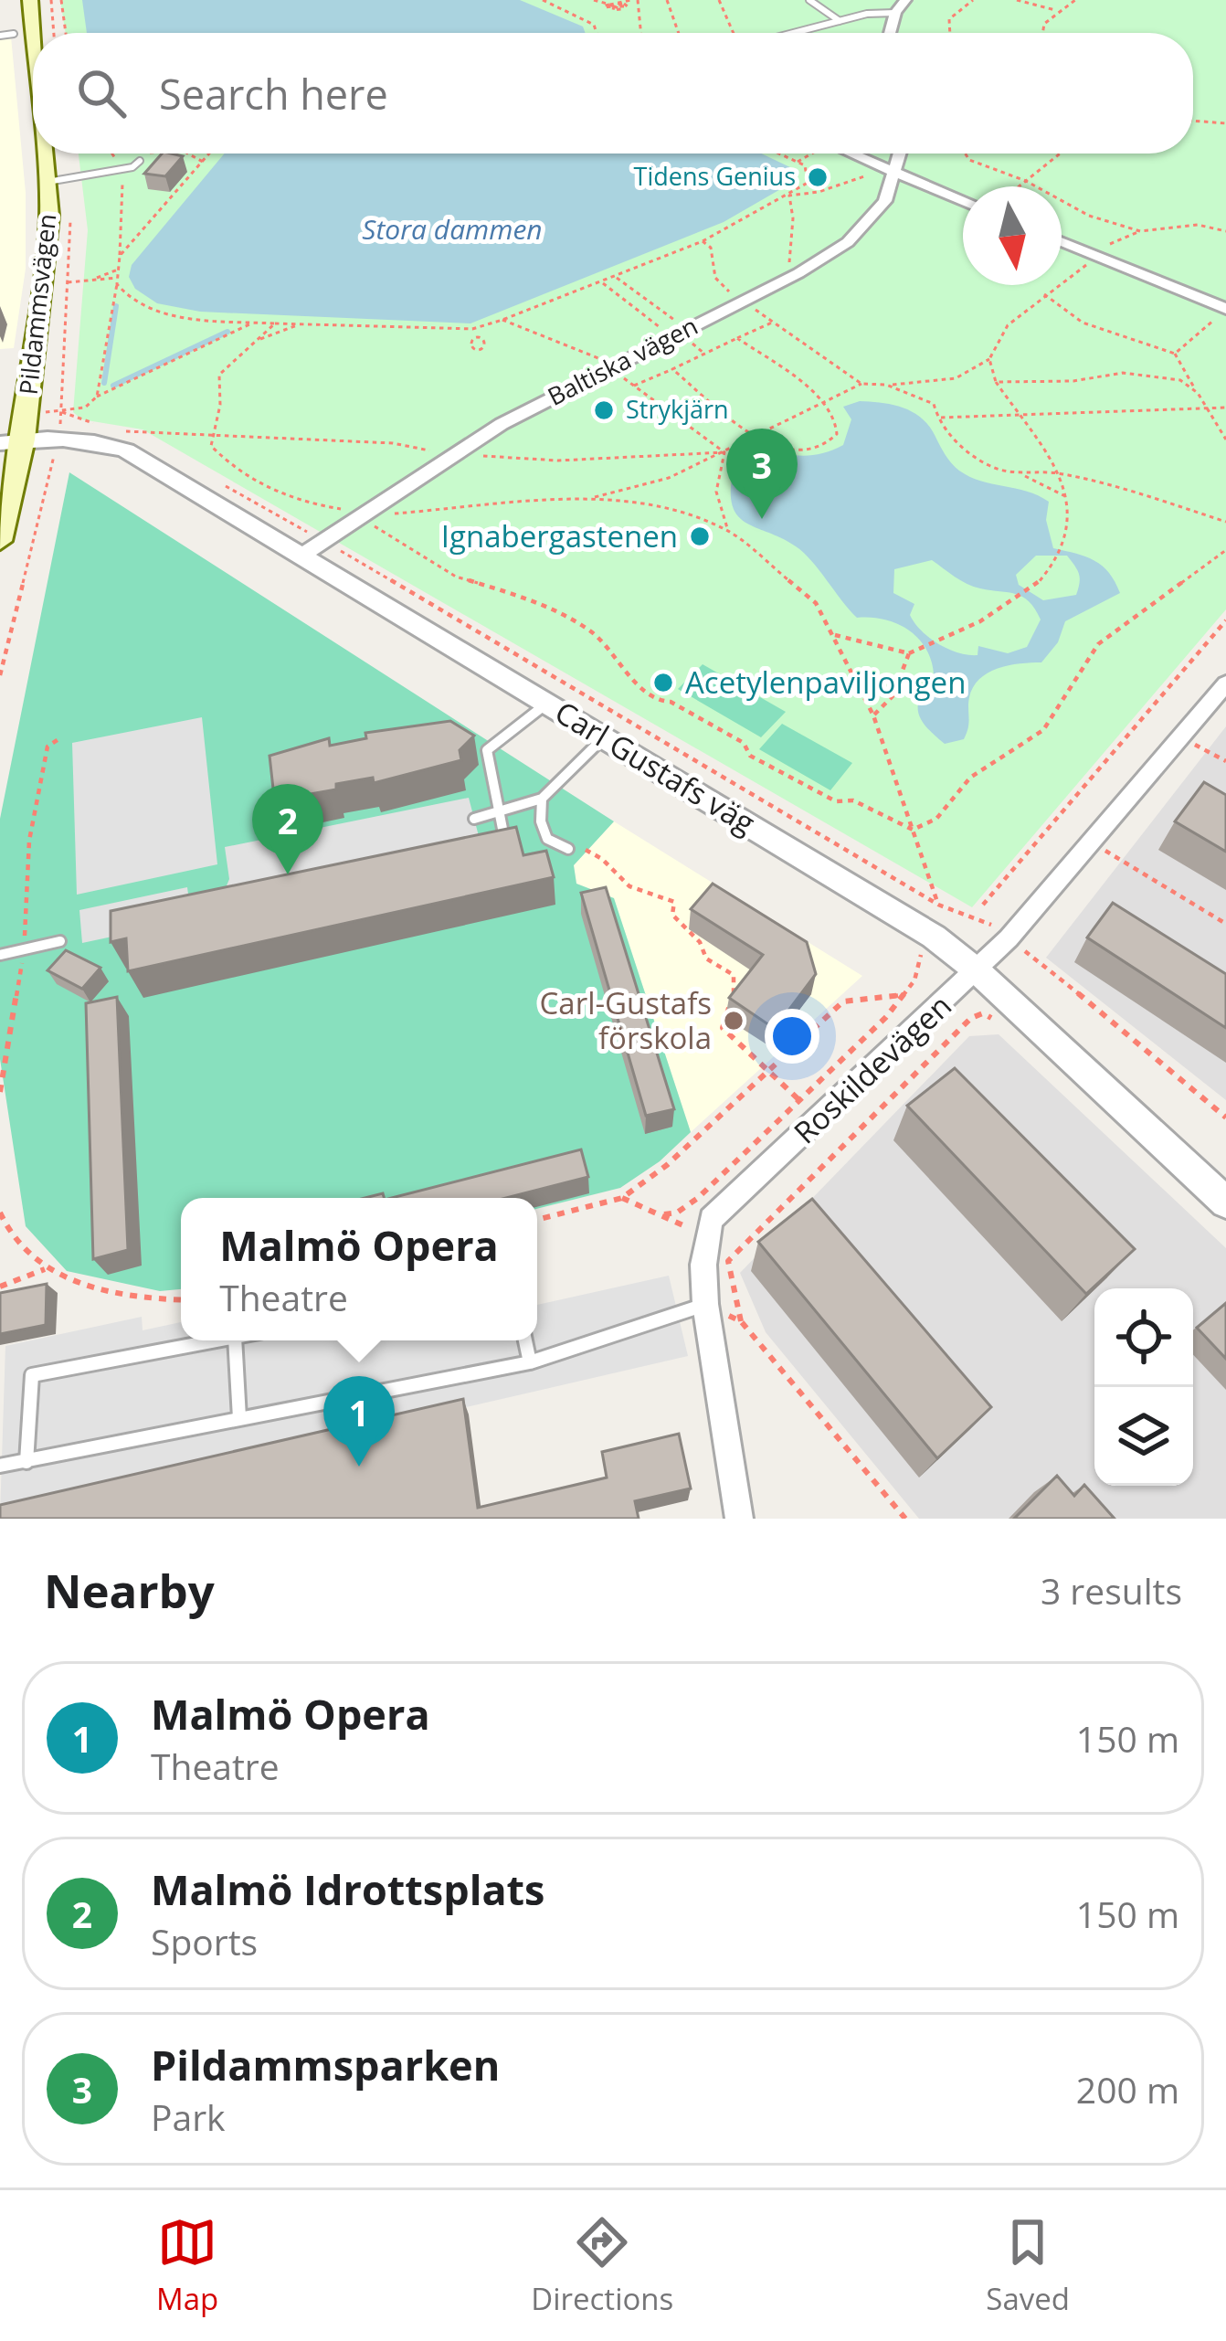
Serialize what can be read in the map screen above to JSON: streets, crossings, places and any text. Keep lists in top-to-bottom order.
{
  "streets": {
    "main road": ["Pildammsvägen"],
    "street": ["Baltiska vägen", "Carl Gustafs väg", "Roskildevägen"]
  },
  "crossings": [
    ["Pildammsvägen", "Carl Gustafs väg"],
    ["Baltiska vägen", "Carl Gustafs väg"],
    ["Carl Gustafs väg", "Roskildevägen"]
  ],
  "water": ["Stora dammen"],
  "places": [
    "Tidens Genius",
    "Strykjärn",
    "Ignabergastenen",
    "Acetylenpaviljongen",
    "Carl-Gustafs förskola"
  ],
  "north": "bottom",
  "page": {
    "search": "Search here",
    "pins": ["3", "2", "1"],
    "popup": ["Malmö Opera", "Theatre"],
    "heading": ["Nearby", "3 results"],
    "list": [
      {
        "mark": "1",
        "name": "Malmö Opera",
        "note": "Theatre",
        "value": "150 m"
      },
      {
        "mark": "2",
        "name": "Malmö Idrottsplats",
        "note": "Sports",
        "value": "150 m"
      },
      {
        "mark": "3",
        "name": "Pildammsparken",
        "note": "Park",
        "value": "200 m"
      }
    ],
    "nav": ["Map", "Directions", "Saved"]
  }
}
